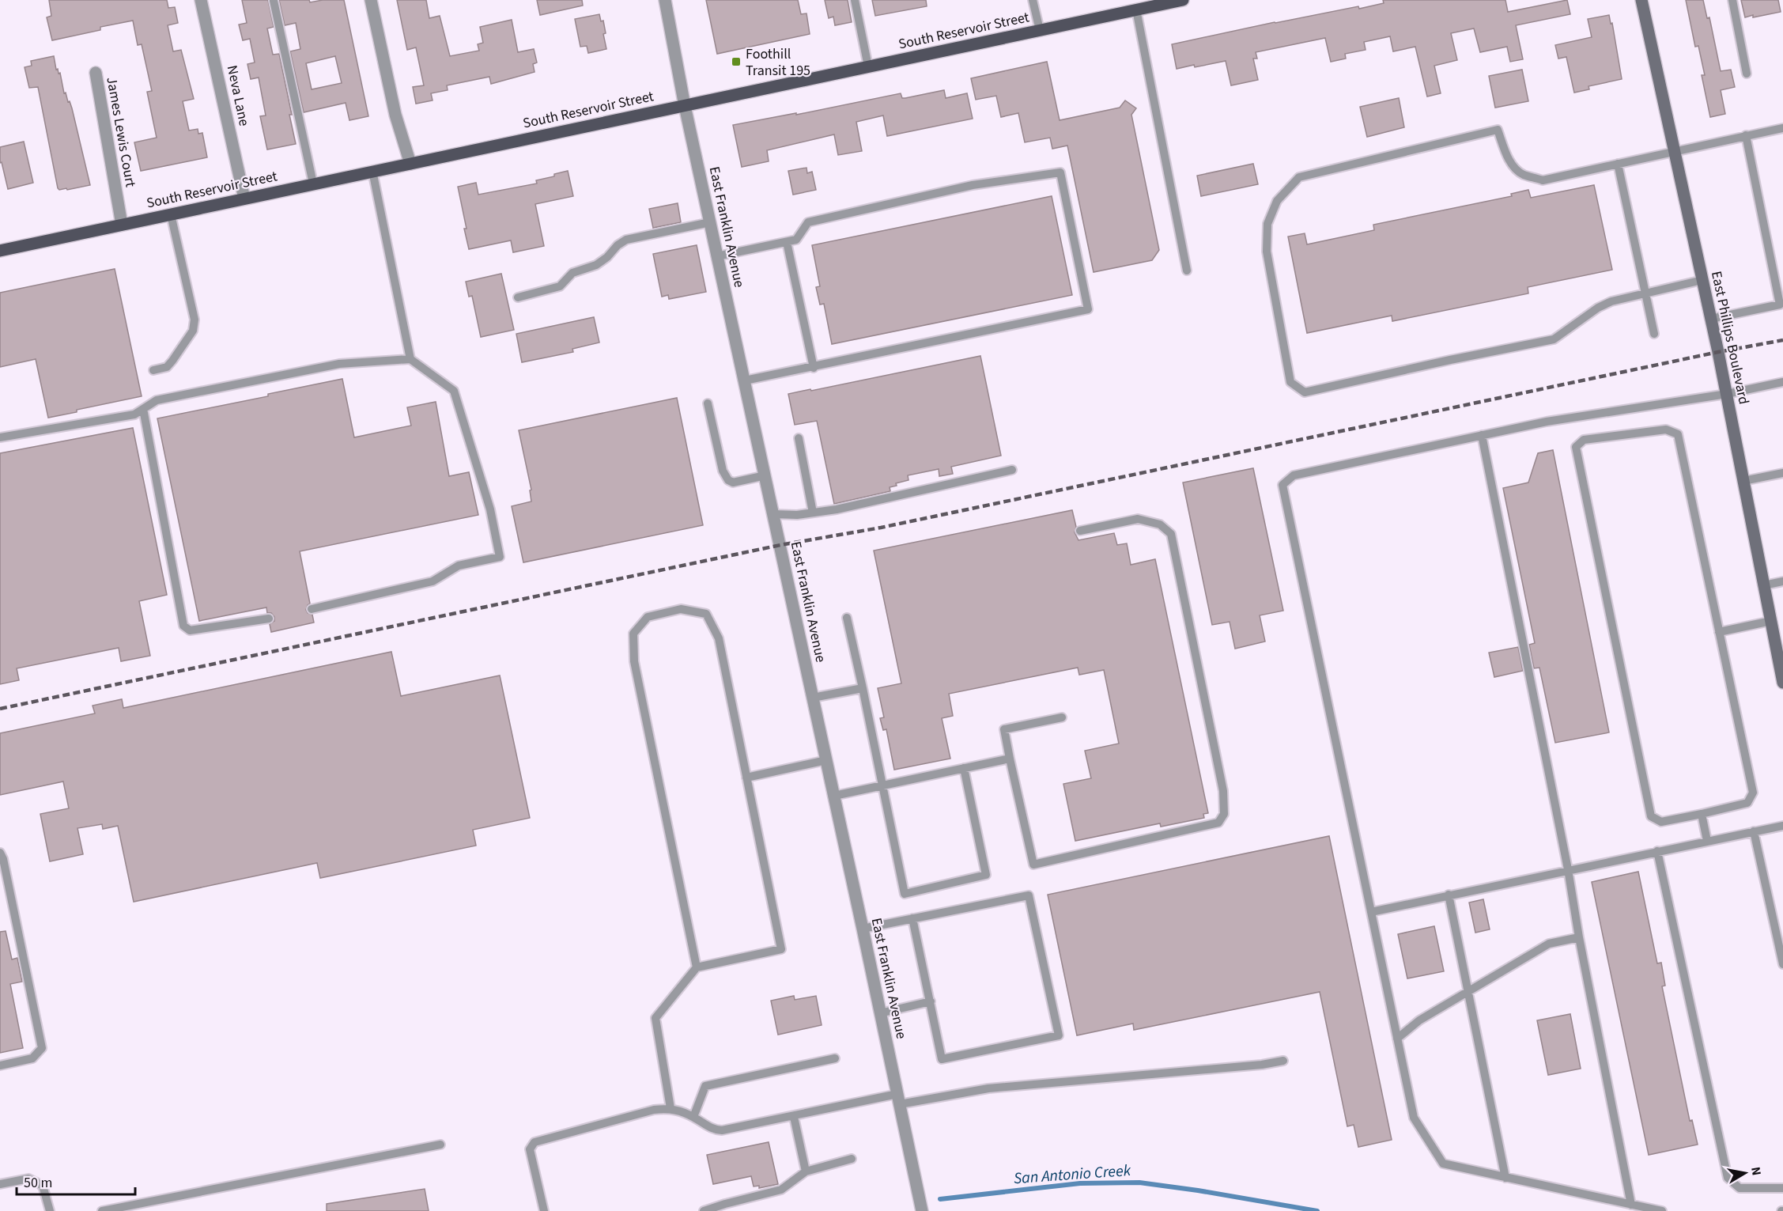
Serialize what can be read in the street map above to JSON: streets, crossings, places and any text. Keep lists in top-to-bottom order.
{
  "streets": {
    "main road": ["South Reservoir Street"],
    "street": [
      "Neva Lane",
      "James Lewis Court",
      "East Franklin Avenue",
      "East Phillips Boulevard"
    ]
  },
  "crossings": [
    ["South Reservoir Street", "Neva Lane"],
    ["South Reservoir Street", "James Lewis Court"],
    ["South Reservoir Street", "East Franklin Avenue"]
  ],
  "water": ["San Antonio Creek"],
  "places": {
    "transit": ["Foothill Transit 195"]
  },
  "scale_bar": "50 m",
  "north": "right"
}
